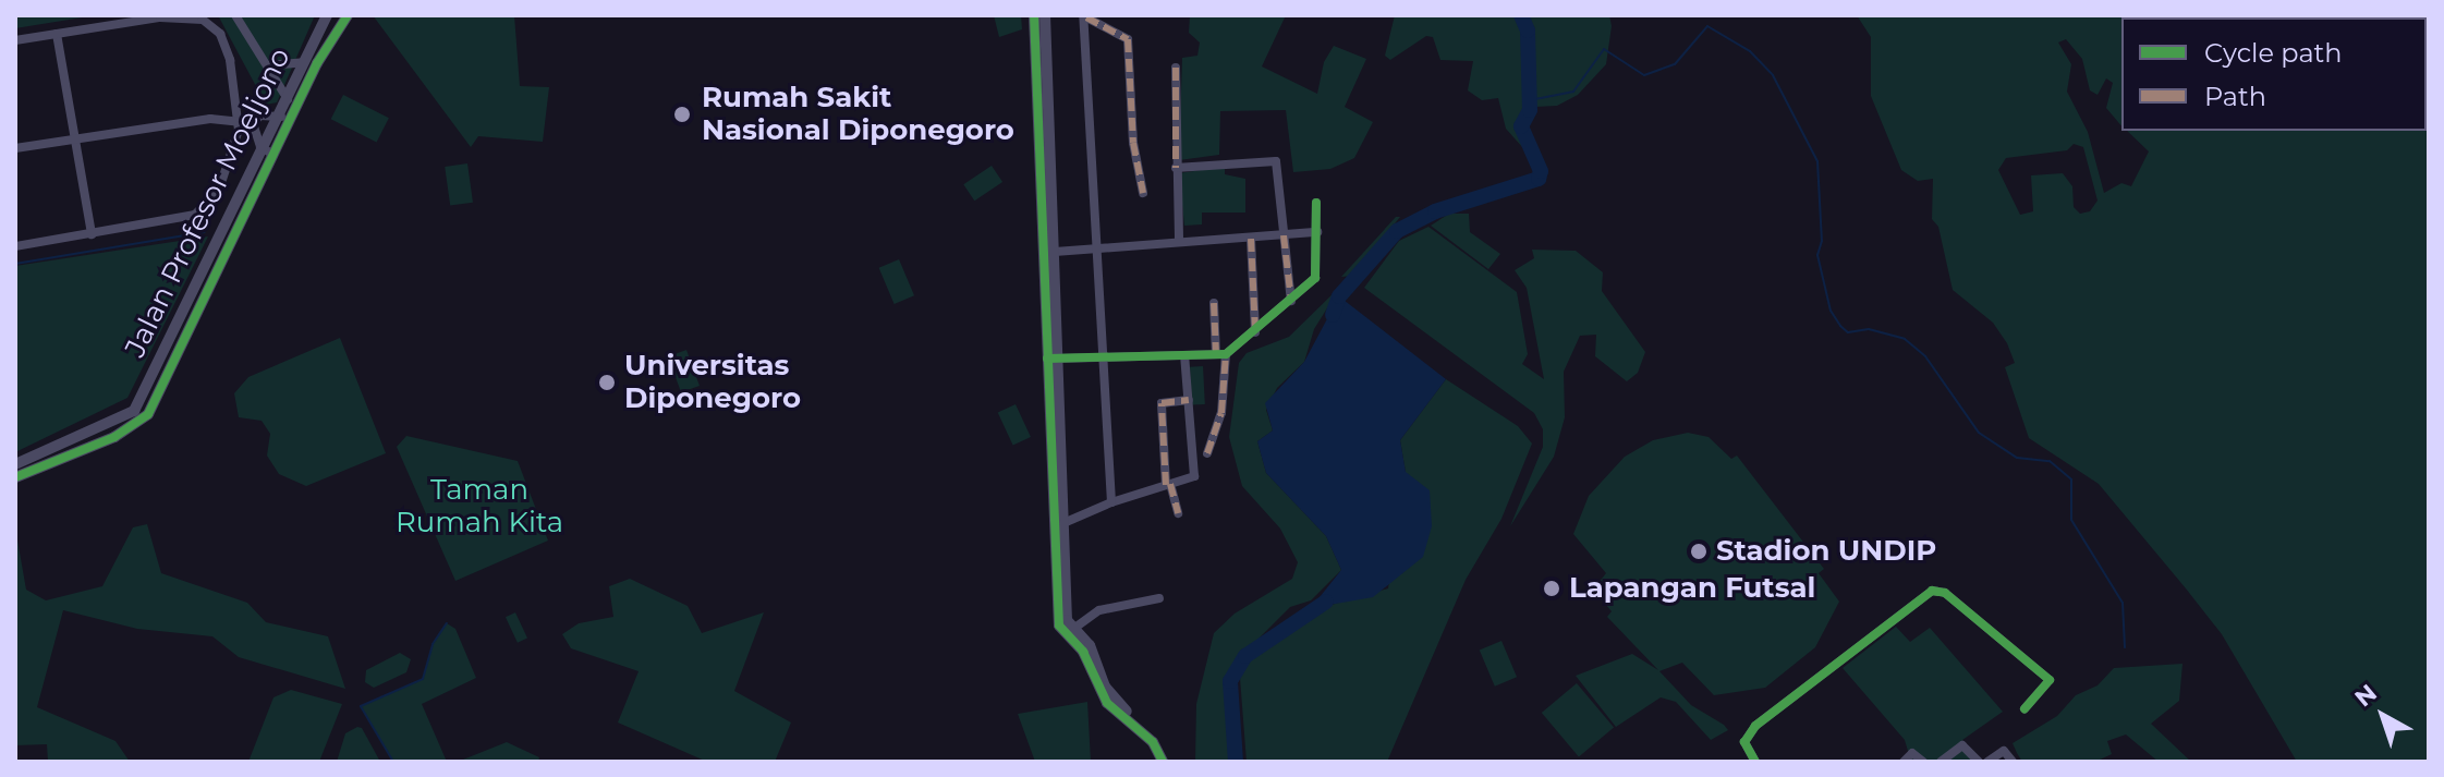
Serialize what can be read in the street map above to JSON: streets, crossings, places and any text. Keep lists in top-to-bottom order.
{
  "streets": {
    "street": ["Jalan Profesor Moeljono"]
  },
  "parks": ["Taman Rumah Kita"],
  "places": [
    "Rumah Sakit Nasional Diponegoro",
    "Universitas Diponegoro",
    "Stadion UNDIP",
    "Lapangan Futsal"
  ],
  "legend": ["Cycle path", "Path"],
  "north": "top left"
}
